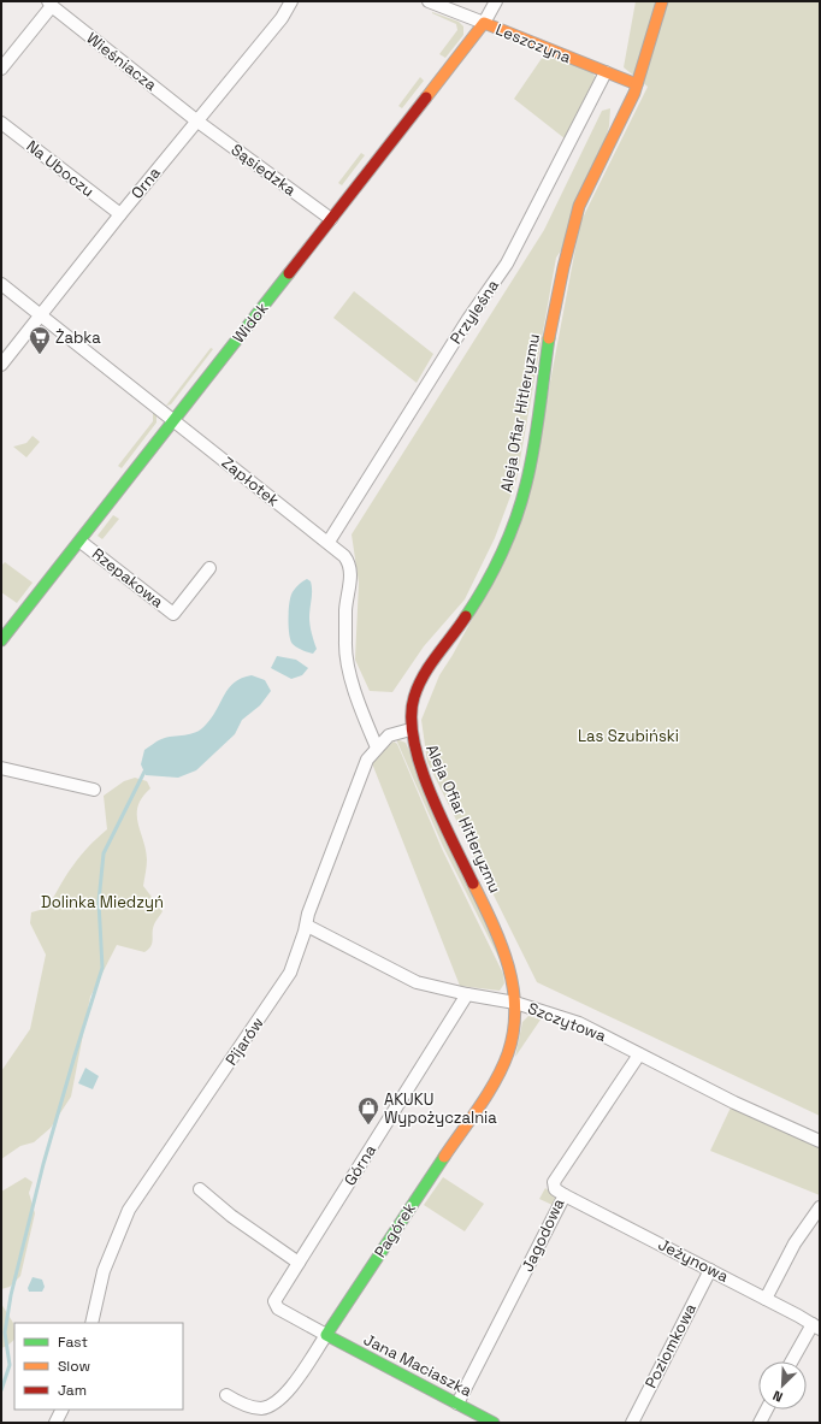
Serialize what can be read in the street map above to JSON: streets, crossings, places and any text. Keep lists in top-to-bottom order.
{
  "streets": {
    "street": [
      "Leszczyna",
      "Wieśniacza",
      "Na Uboczu",
      "Sąsiedzka",
      "Orna",
      "Przyleśna",
      "Widok",
      "Aleja Ofiar Hitleryzmu",
      "Zapłotek",
      "Rzepakowa",
      "Szczytowa",
      "Pijarów",
      "Górna",
      "Pagórek",
      "Jagodowa",
      "Jeżynowa",
      "Poziomkowa",
      "Jana Maciaszka"
    ]
  },
  "crossings": [
    ["Leszczyna", "Przyleśna"],
    ["Leszczyna", "Widok"],
    ["Leszczyna", "Aleja Ofiar Hitleryzmu"],
    ["Wieśniacza", "Sąsiedzka"],
    ["Wieśniacza", "Orna"],
    ["Na Uboczu", "Orna"],
    ["Sąsiedzka", "Orna"],
    ["Sąsiedzka", "Widok"],
    ["Orna", "Zapłotek"],
    ["Przyleśna", "Zapłotek"],
    ["Widok", "Zapłotek"],
    ["Widok", "Rzepakowa"],
    ["Aleja Ofiar Hitleryzmu", "Szczytowa"],
    ["Aleja Ofiar Hitleryzmu", "Pagórek"],
    ["Zapłotek", "Pijarów"],
    ["Szczytowa", "Pijarów"],
    ["Szczytowa", "Górna"],
    ["Szczytowa", "Pagórek"],
    ["Szczytowa", "Jagodowa"],
    ["Górna", "Pagórek"],
    ["Górna", "Jana Maciaszka"],
    ["Pagórek", "Jana Maciaszka"],
    ["Jagodowa", "Jeżynowa"],
    ["Jagodowa", "Jana Maciaszka"],
    ["Jeżynowa", "Poziomkowa"]
  ],
  "parks": ["Las Szubiński", "Dolinka Miedzyń"],
  "places": {
    "supermarket": ["Żabka"],
    "shop": ["AKUKU Wypożyczalnia"]
  },
  "legend": ["Fast", "Slow", "Jam"],
  "north": "bottom left"
}
